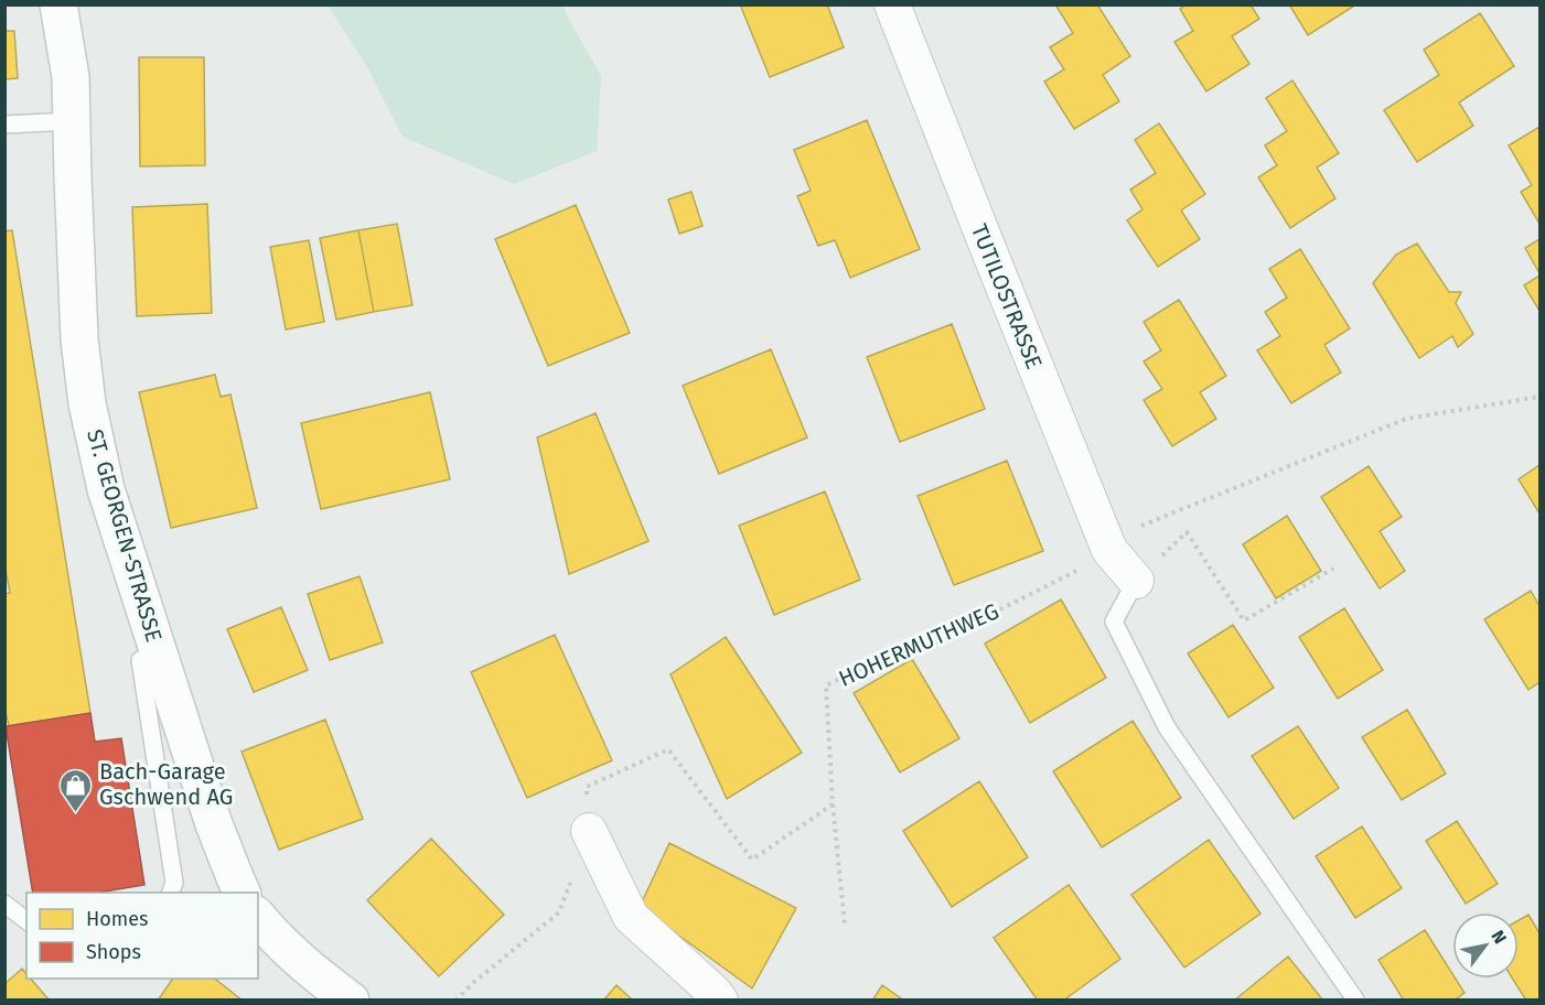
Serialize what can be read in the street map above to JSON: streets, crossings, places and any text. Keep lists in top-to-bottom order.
{
  "streets": {
    "street": ["TUTILOSTRASSE", "ST. GEORGEN-STRASSE"],
    "path": ["HOHERMUTHWEG"]
  },
  "places": {
    "shop": ["Bach-Garage Gschwend AG"]
  },
  "legend": ["Homes", "Shops"],
  "north": "top right"
}
